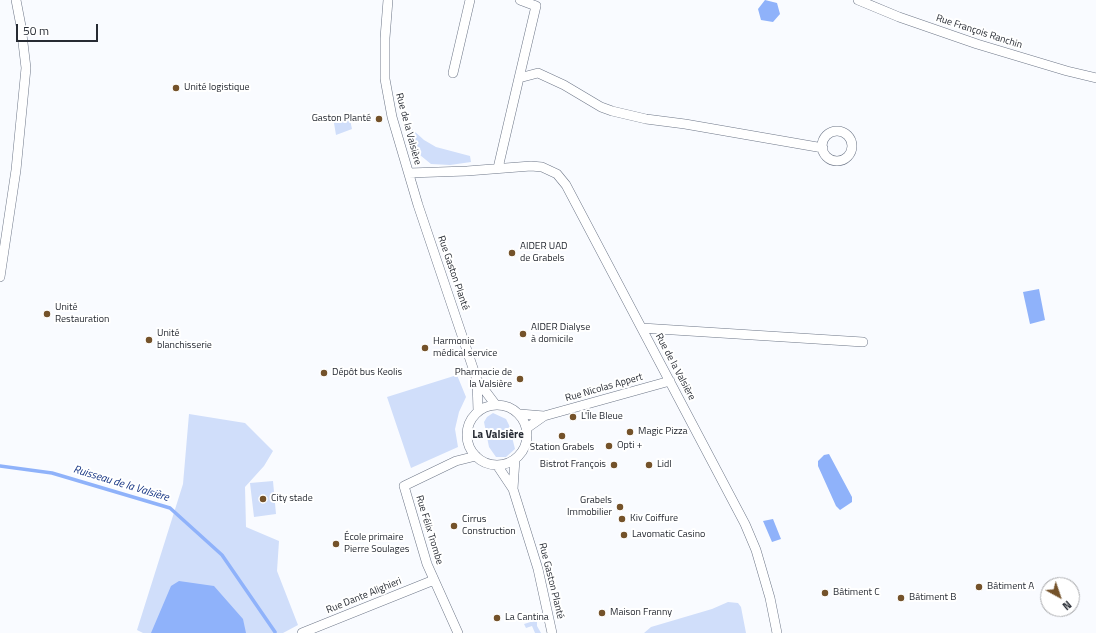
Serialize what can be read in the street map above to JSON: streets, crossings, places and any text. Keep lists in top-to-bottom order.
{
  "streets": {
    "street": [
      "Rue François Ranchin",
      "Rue de la Valsière",
      "Rue Gaston Planté",
      "Rue Nicolas Appert",
      "Rue Félix Trombe",
      "Rue Dante Alighieri"
    ]
  },
  "crossings": [
    ["Rue de la Valsière", "Rue Gaston Planté"],
    ["Rue de la Valsière", "Rue Nicolas Appert"],
    ["Rue Gaston Planté", "Rue Nicolas Appert"],
    ["Rue Gaston Planté", "Rue Félix Trombe"],
    ["Rue Nicolas Appert", "Rue Félix Trombe"],
    ["Rue Félix Trombe", "Rue Dante Alighieri"]
  ],
  "districts": ["La Valsière"],
  "water": ["Ruisseau de la Valsière"],
  "places": [
    "Unité logistique",
    "Gaston Planté",
    "AIDER UAD de Grabels",
    "Unité Restauration",
    "AIDER Dialyse à domicile",
    "Unité blanchisserie",
    "Harmonie médical service",
    "Dépôt bus Keolis",
    "Pharmacie de la Valsière",
    "L'Île Bleue",
    "Magic Pizza",
    "Station Grabels",
    "Opti +",
    "Bistrot François",
    "Lidl",
    "City stade",
    "Grabels Immobilier",
    "Kiv Coiffure",
    "Cirrus Construction",
    "Lavomatic Casino",
    "École primaire Pierre Soulages",
    "Bâtiment A",
    "Bâtiment C",
    "Bâtiment B",
    "Maison Franny",
    "La Cantina"
  ],
  "scale_bar": "50 m",
  "north": "bottom right"
}
